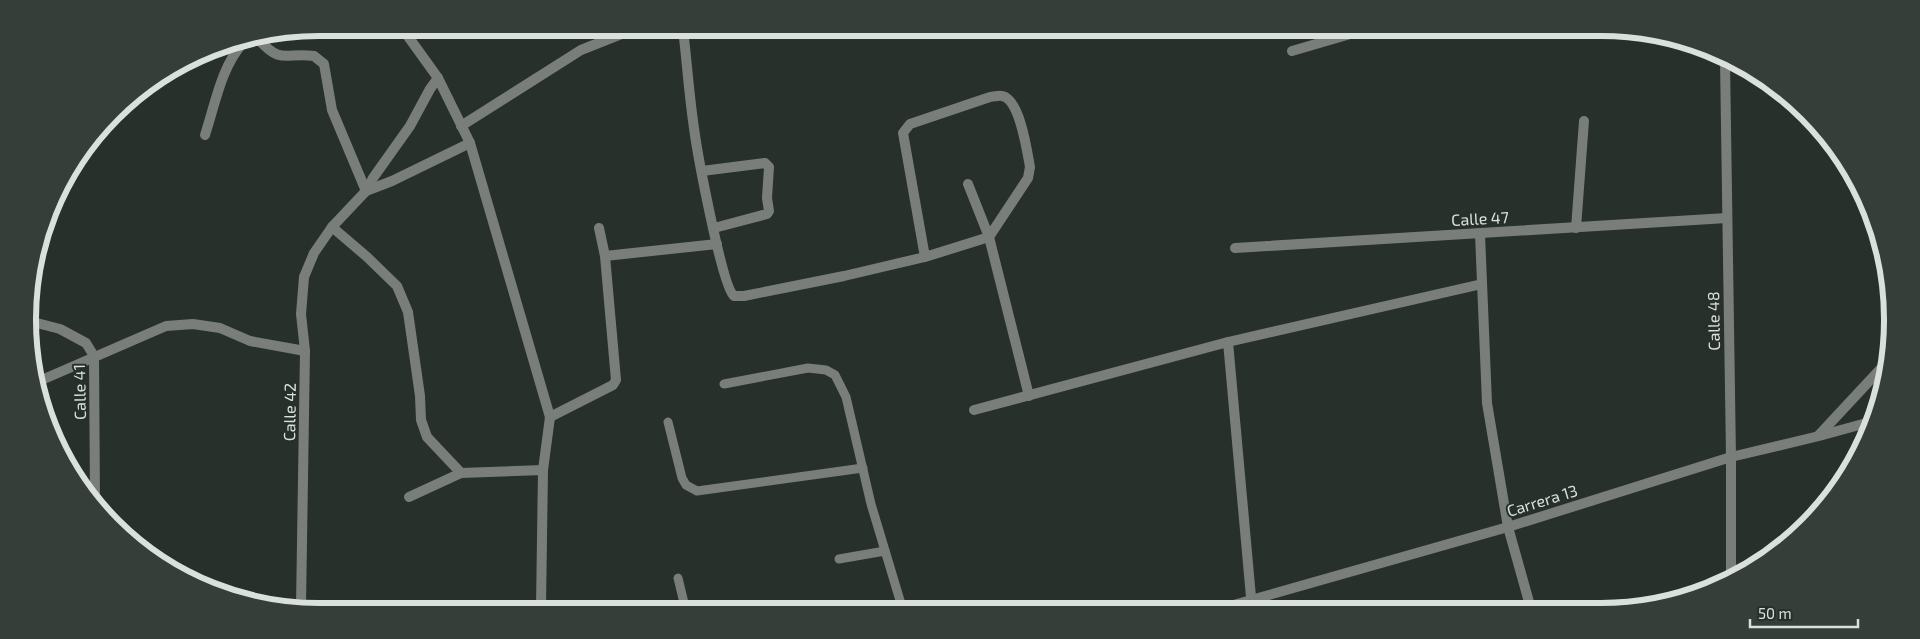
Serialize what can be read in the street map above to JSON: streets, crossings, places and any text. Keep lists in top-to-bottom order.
{
  "streets": {
    "street": [
      "Calle 47",
      "Calle 48",
      "Calle 41",
      "Calle 42",
      "Carrera 13"
    ]
  },
  "crossings": [
    ["Calle 47", "Calle 48"],
    ["Calle 48", "Carrera 13"]
  ],
  "scale_bar": "50 m"
}
